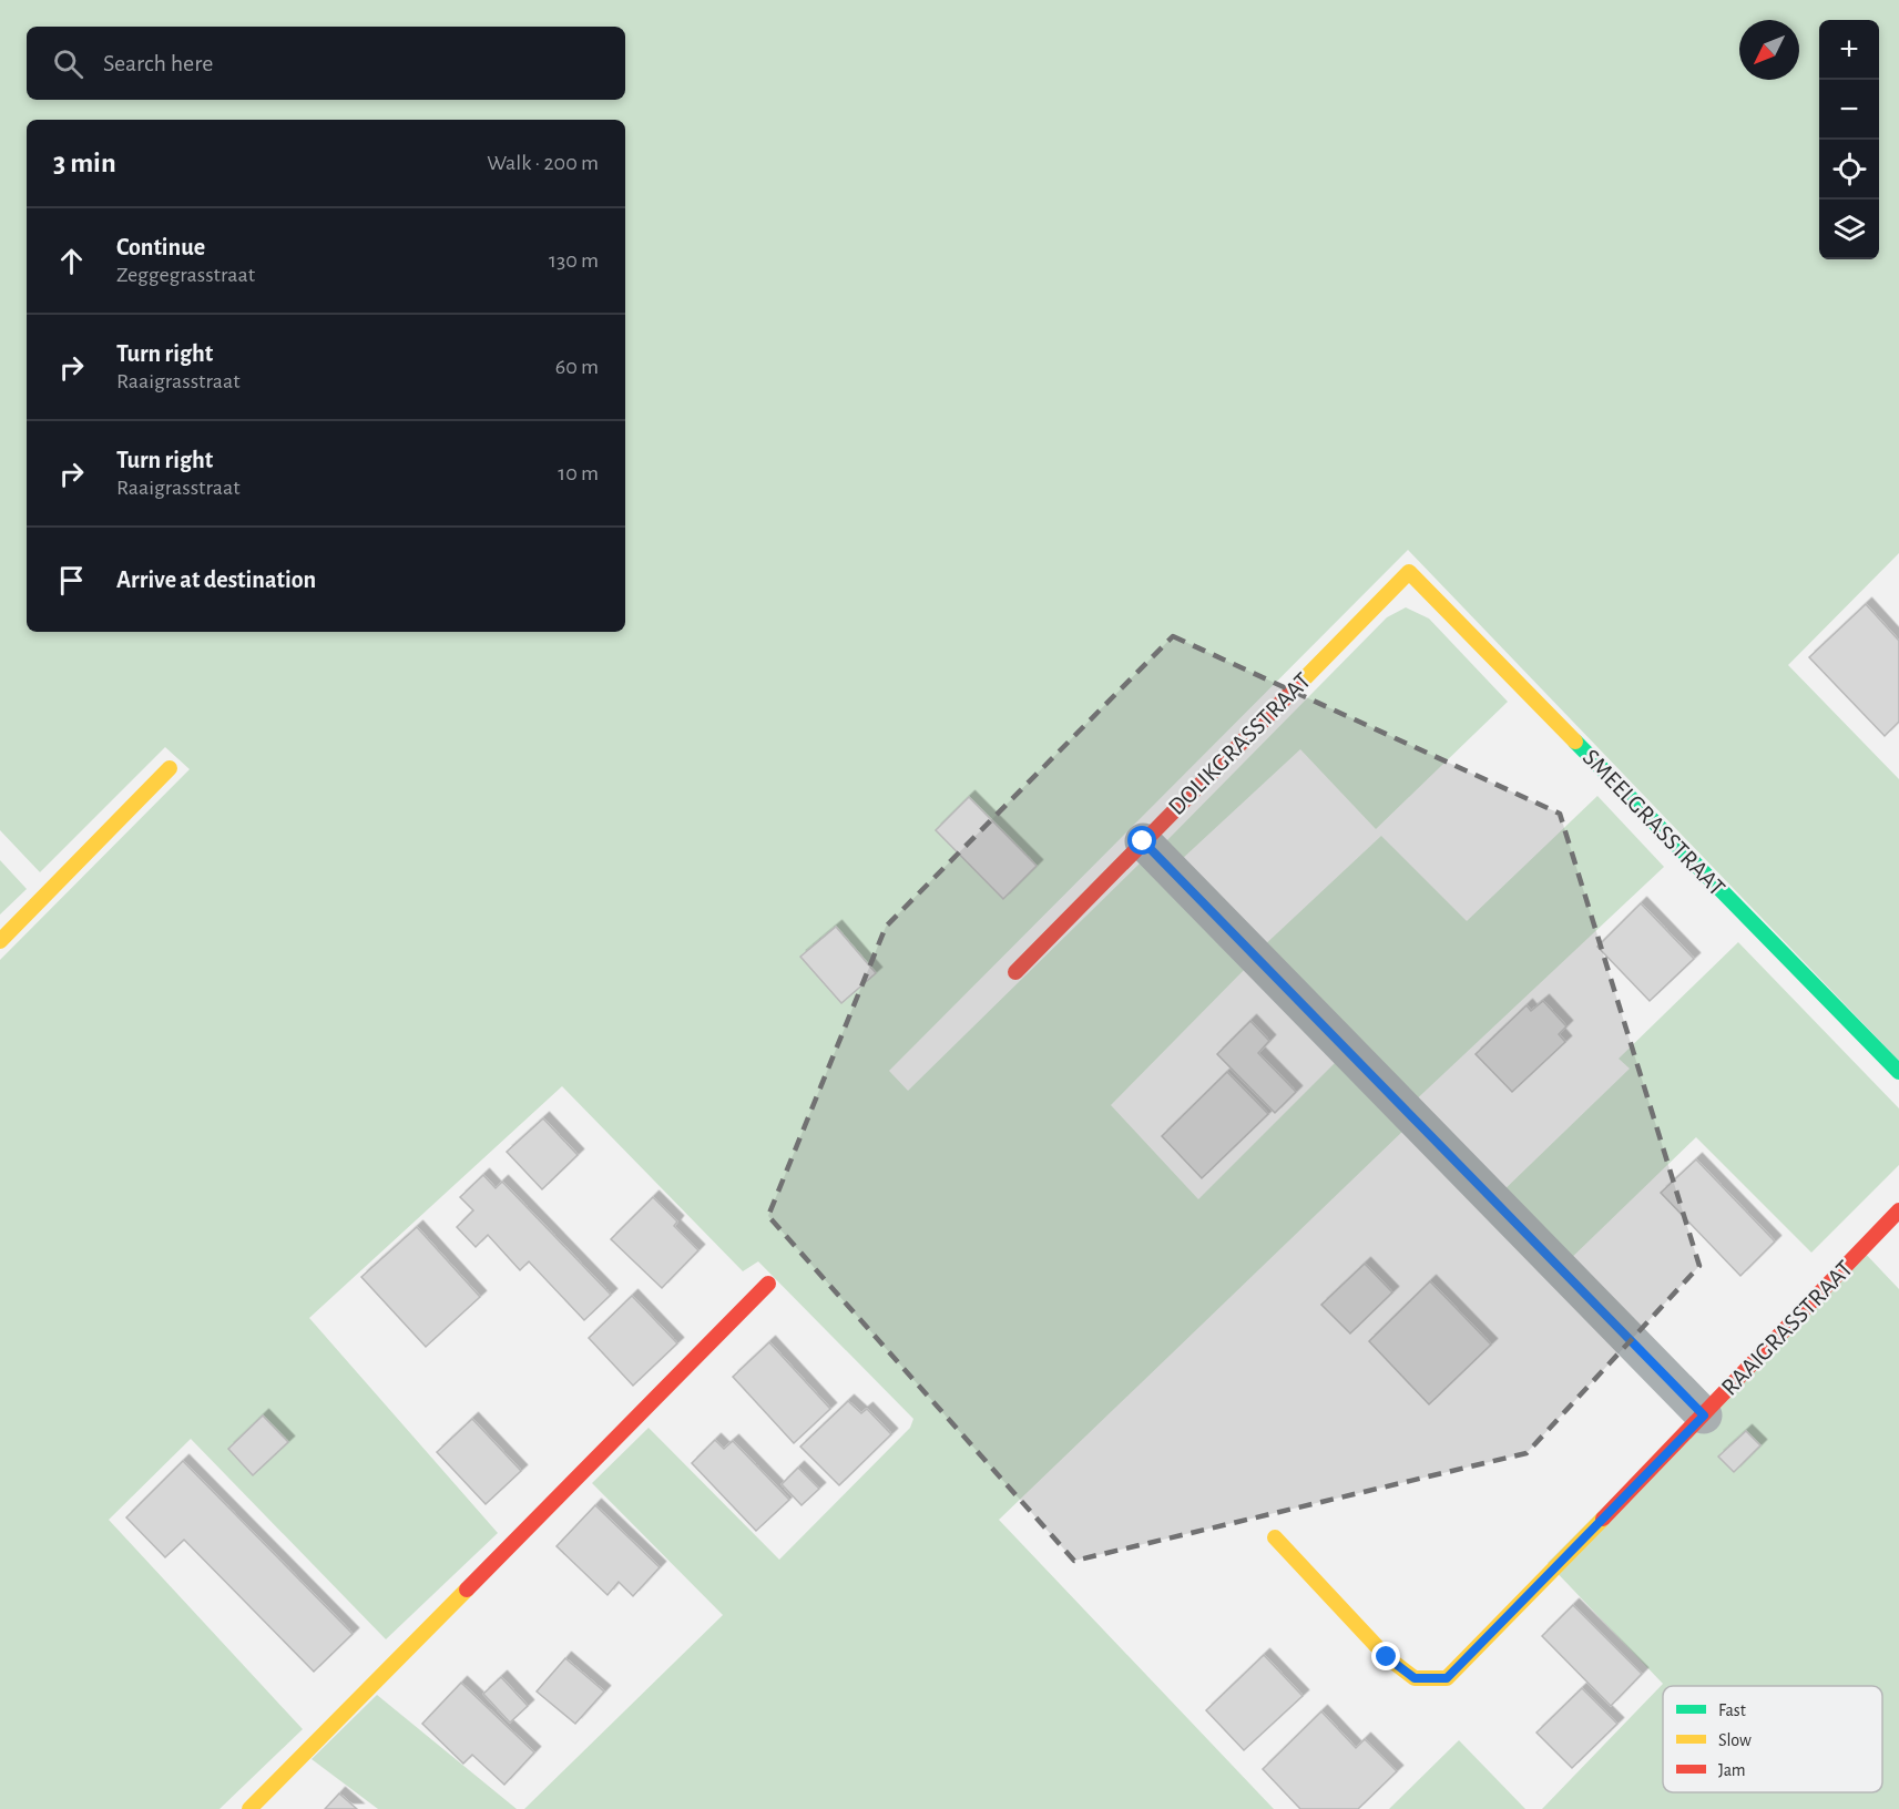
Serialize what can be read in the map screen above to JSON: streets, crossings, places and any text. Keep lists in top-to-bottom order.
{
  "streets": {
    "street": ["DOLIKGRASSTRAAT", "SMEELGRASSTRAAT", "RAAIGRASSTRAAT"]
  },
  "crossings": [
    ["DOLIKGRASSTRAAT", "SMEELGRASSTRAAT"]
  ],
  "legend": ["Fast", "Slow", "Jam"],
  "north": "bottom left",
  "page": {
    "map_buttons": ["+", "−"],
    "search": "Search here",
    "heading": ["3 min", "Walk · 200 m"],
    "list": [
      ["Continue", "Zeggegrasstraat", "130 m"],
      ["Turn right", "Raaigrasstraat", "60 m"],
      ["Turn right", "Raaigrasstraat", "10 m"],
      "Arrive at destination"
    ]
  }
}
